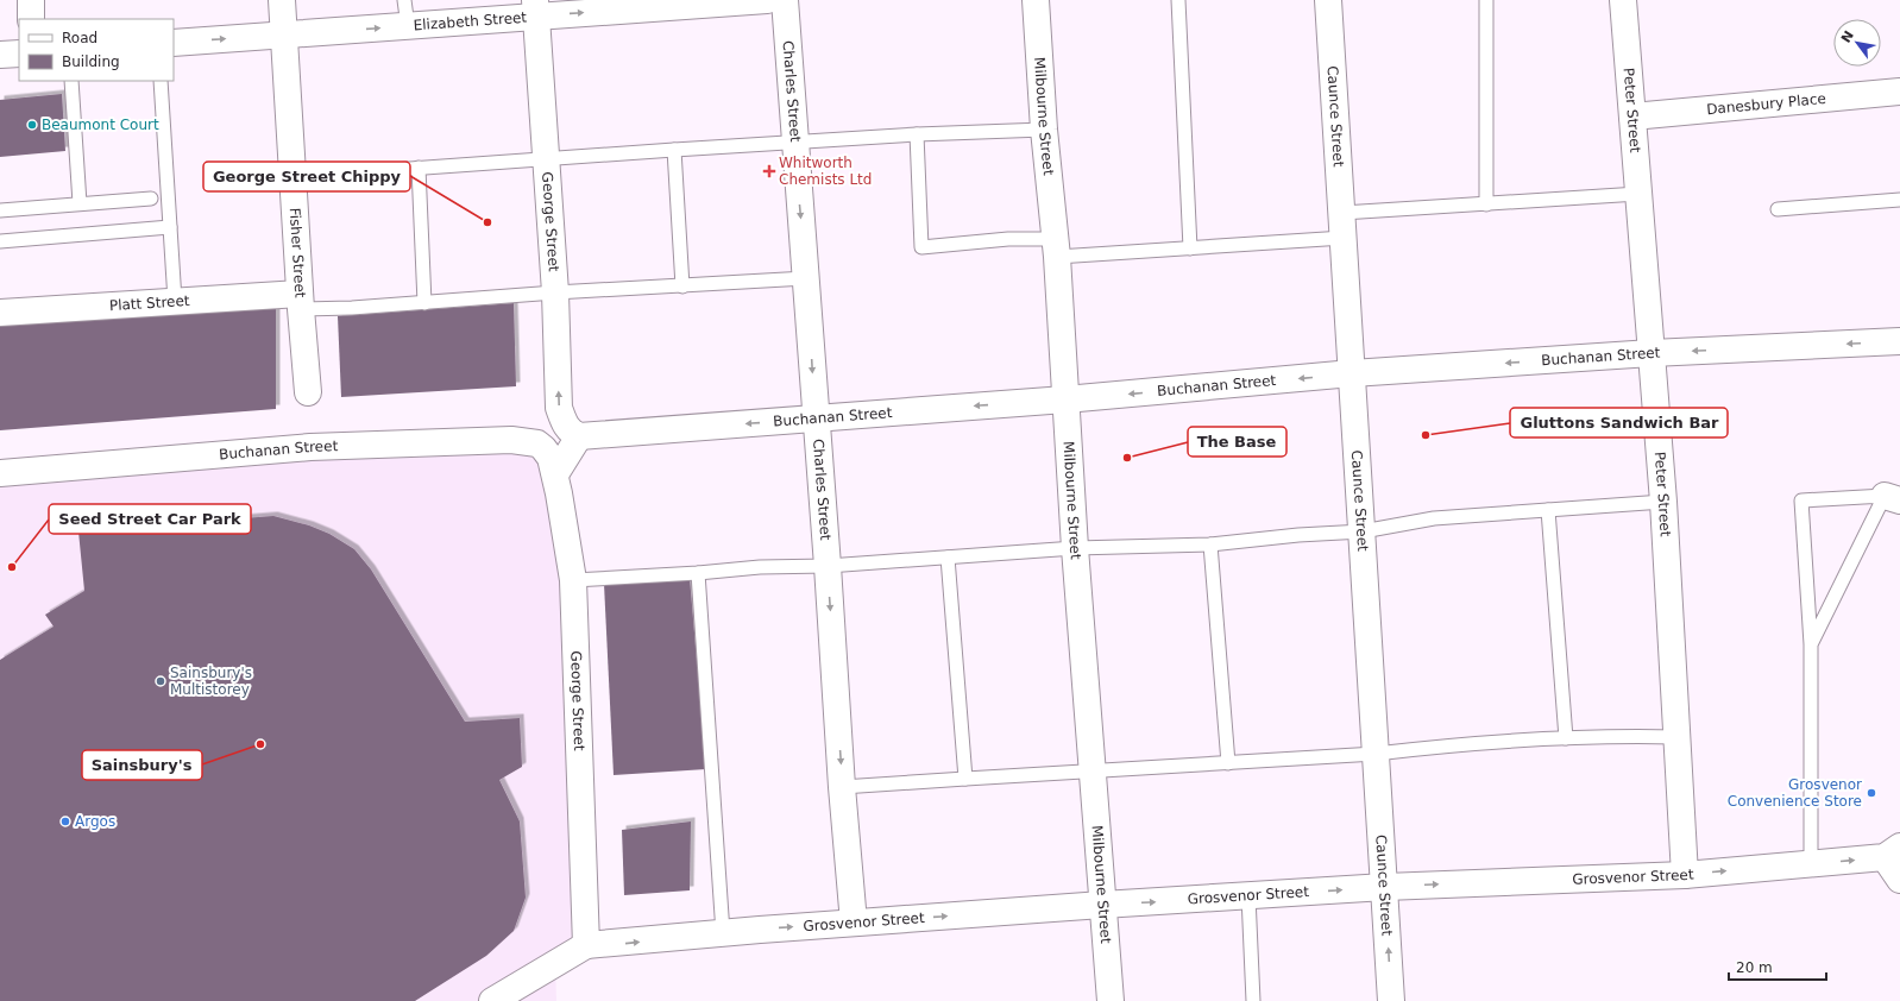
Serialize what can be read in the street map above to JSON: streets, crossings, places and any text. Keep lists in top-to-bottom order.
{
  "streets": {
    "street": [
      "Elizabeth Street",
      "Charles Street",
      "Danesbury Place",
      "Peter Street",
      "Milbourne Street",
      "Caunce Street",
      "George Street",
      "Fisher Street",
      "Platt Street",
      "Buchanan Street",
      "Grosvenor Street"
    ]
  },
  "crossings": [
    ["Elizabeth Street", "George Street"],
    ["Elizabeth Street", "Fisher Street"],
    ["Charles Street", "Buchanan Street"],
    ["Charles Street", "Grosvenor Street"],
    ["Danesbury Place", "Peter Street"],
    ["Peter Street", "Buchanan Street"],
    ["Peter Street", "Grosvenor Street"],
    ["Milbourne Street", "Buchanan Street"],
    ["Milbourne Street", "Grosvenor Street"],
    ["Caunce Street", "Buchanan Street"],
    ["Caunce Street", "Grosvenor Street"],
    ["George Street", "Buchanan Street"],
    ["George Street", "Grosvenor Street"],
    ["Fisher Street", "Platt Street"]
  ],
  "one_way": [
    "Elizabeth Street",
    "Charles Street",
    "Buchanan Street",
    "Grosvenor Street"
  ],
  "places": {
    "other": [
      "Beaumont Court",
      "George Street Chippy",
      "Gluttons Sandwich Bar",
      "The Base",
      "Seed Street Car Park",
      "Sainsbury's Multistorey",
      "Sainsbury's",
      "Grosvenor Convenience Store",
      "Argos"
    ],
    "health": ["Whitworth Chemists Ltd"]
  },
  "legend": ["Road", "Building"],
  "scale_bar": "20 m",
  "north": "top left"
}
